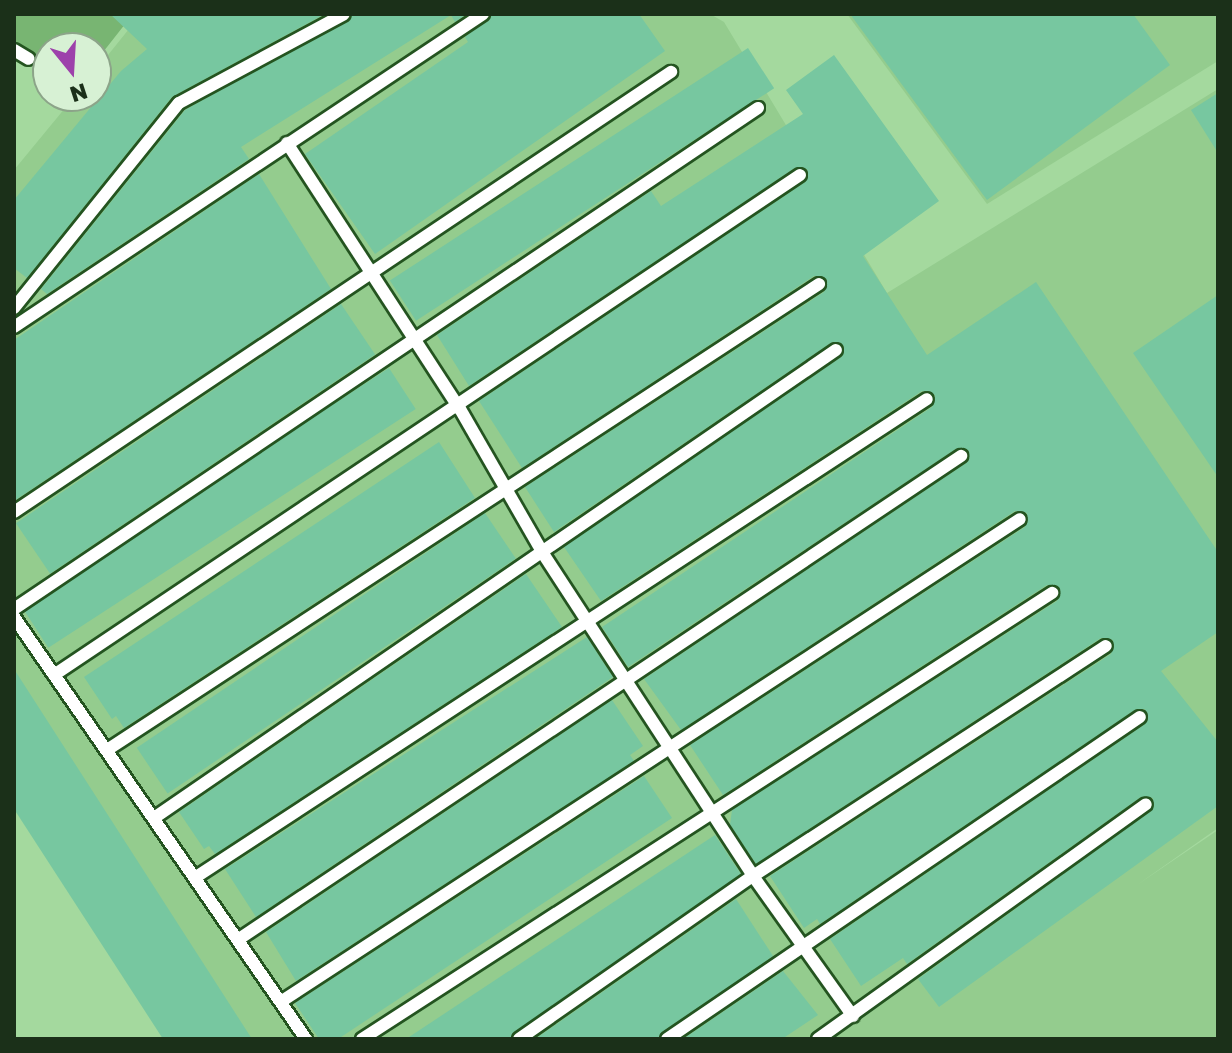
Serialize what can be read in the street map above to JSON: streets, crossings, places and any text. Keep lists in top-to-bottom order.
{
  "north": "bottom"
}
